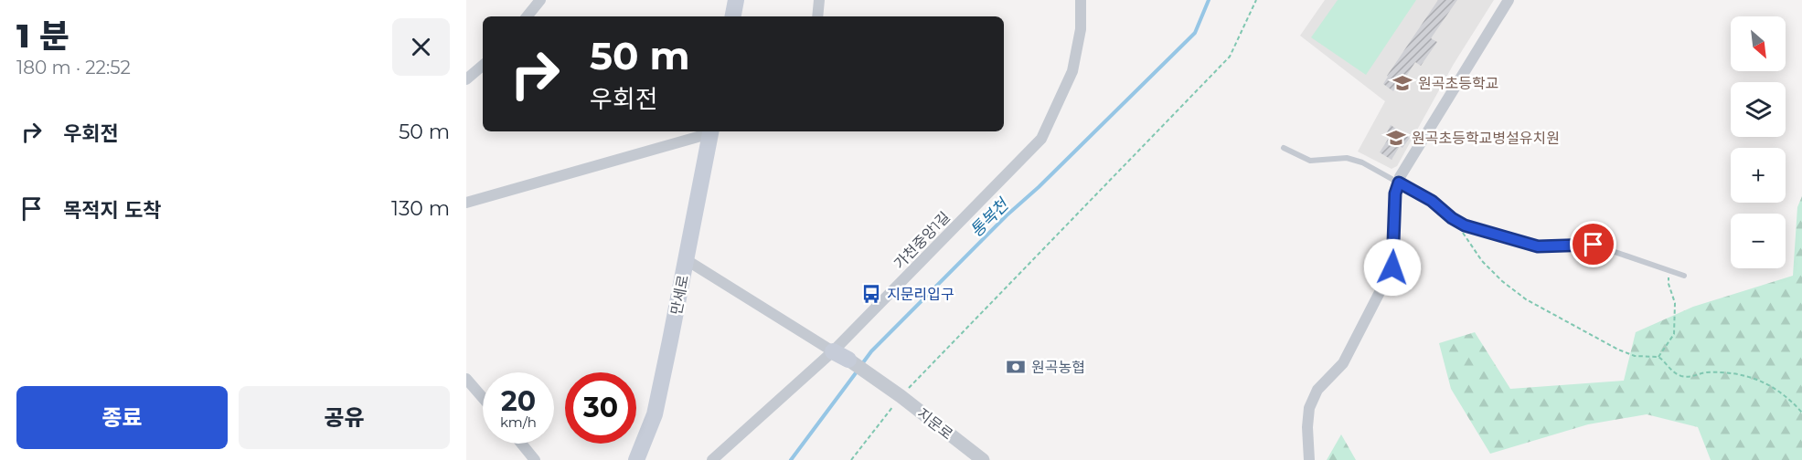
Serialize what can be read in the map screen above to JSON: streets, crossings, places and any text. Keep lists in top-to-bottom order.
{
  "streets": {
    "main road": ["만세로"],
    "street": ["가천중앙1길", "지문로"]
  },
  "water": ["통복천"],
  "places": {
    "school or university": ["원곡초등학교", "원곡초등학교병설유치원"],
    "bus stop": ["지문리입구"],
    "bank": ["원곡농협"]
  },
  "north": "bottom right",
  "page": {
    "heading": ["1 분", "180 m · 22:52"],
    "map_buttons": ["+", "−"],
    "turn": ["50 m", "우회전"],
    "list": [
      {
        "name": "우회전",
        "value": "50 m"
      },
      {
        "name": "목적지 도착",
        "value": "130 m"
      }
    ],
    "speed": "20 km/h",
    "limit": "30",
    "buttons": ["종료", "공유"]
  }
}
